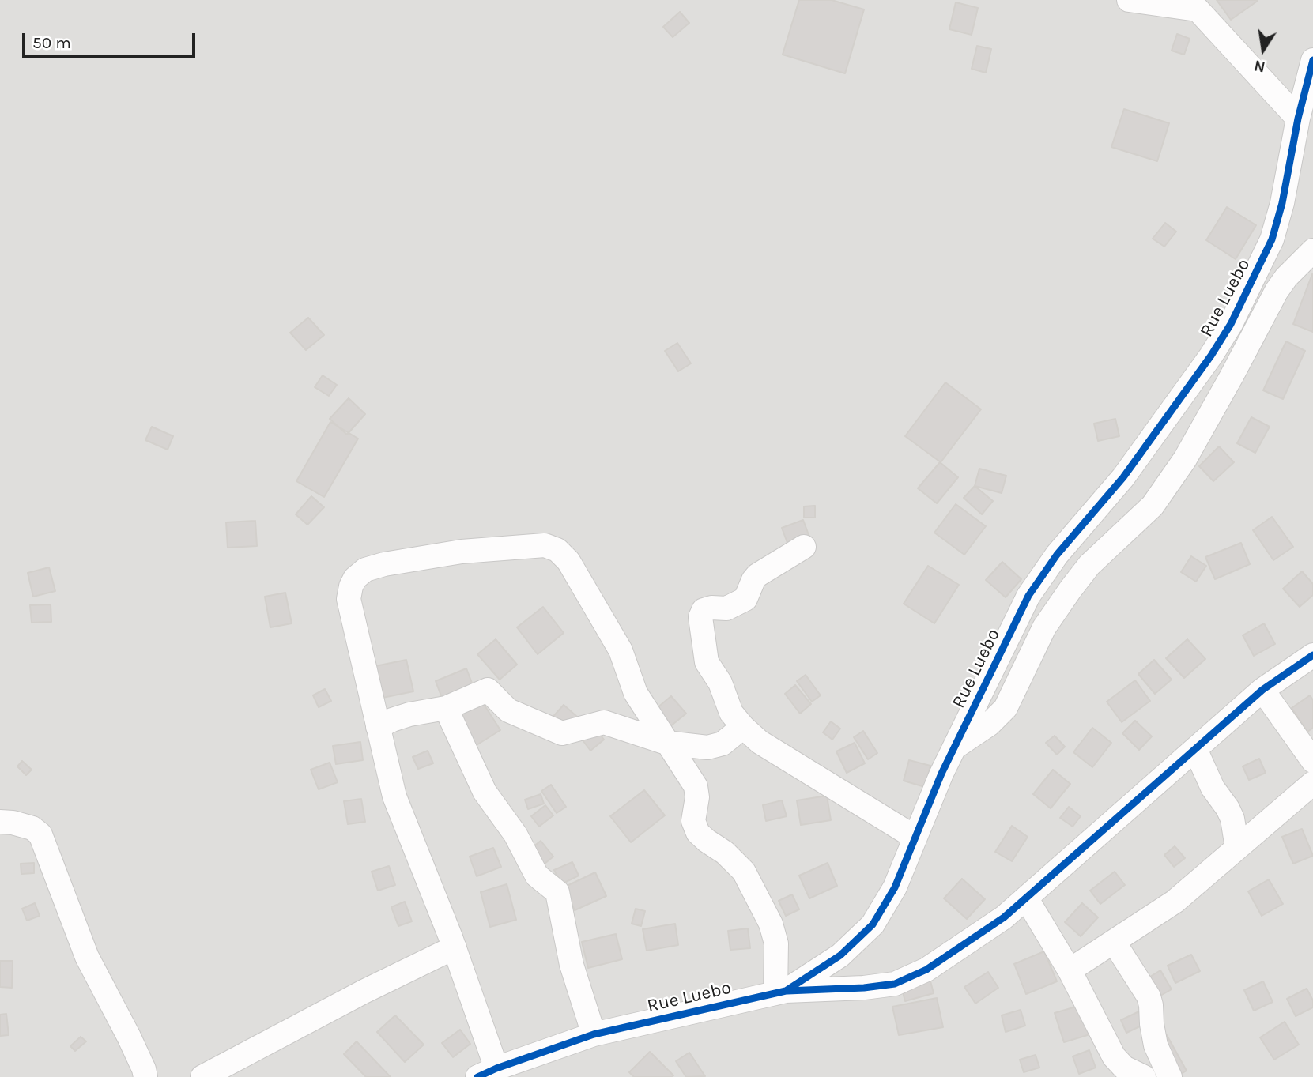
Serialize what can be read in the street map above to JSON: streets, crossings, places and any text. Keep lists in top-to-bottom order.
{
  "streets": {
    "street": ["Rue Luebo"]
  },
  "scale_bar": "50 m",
  "north": "bottom"
}
